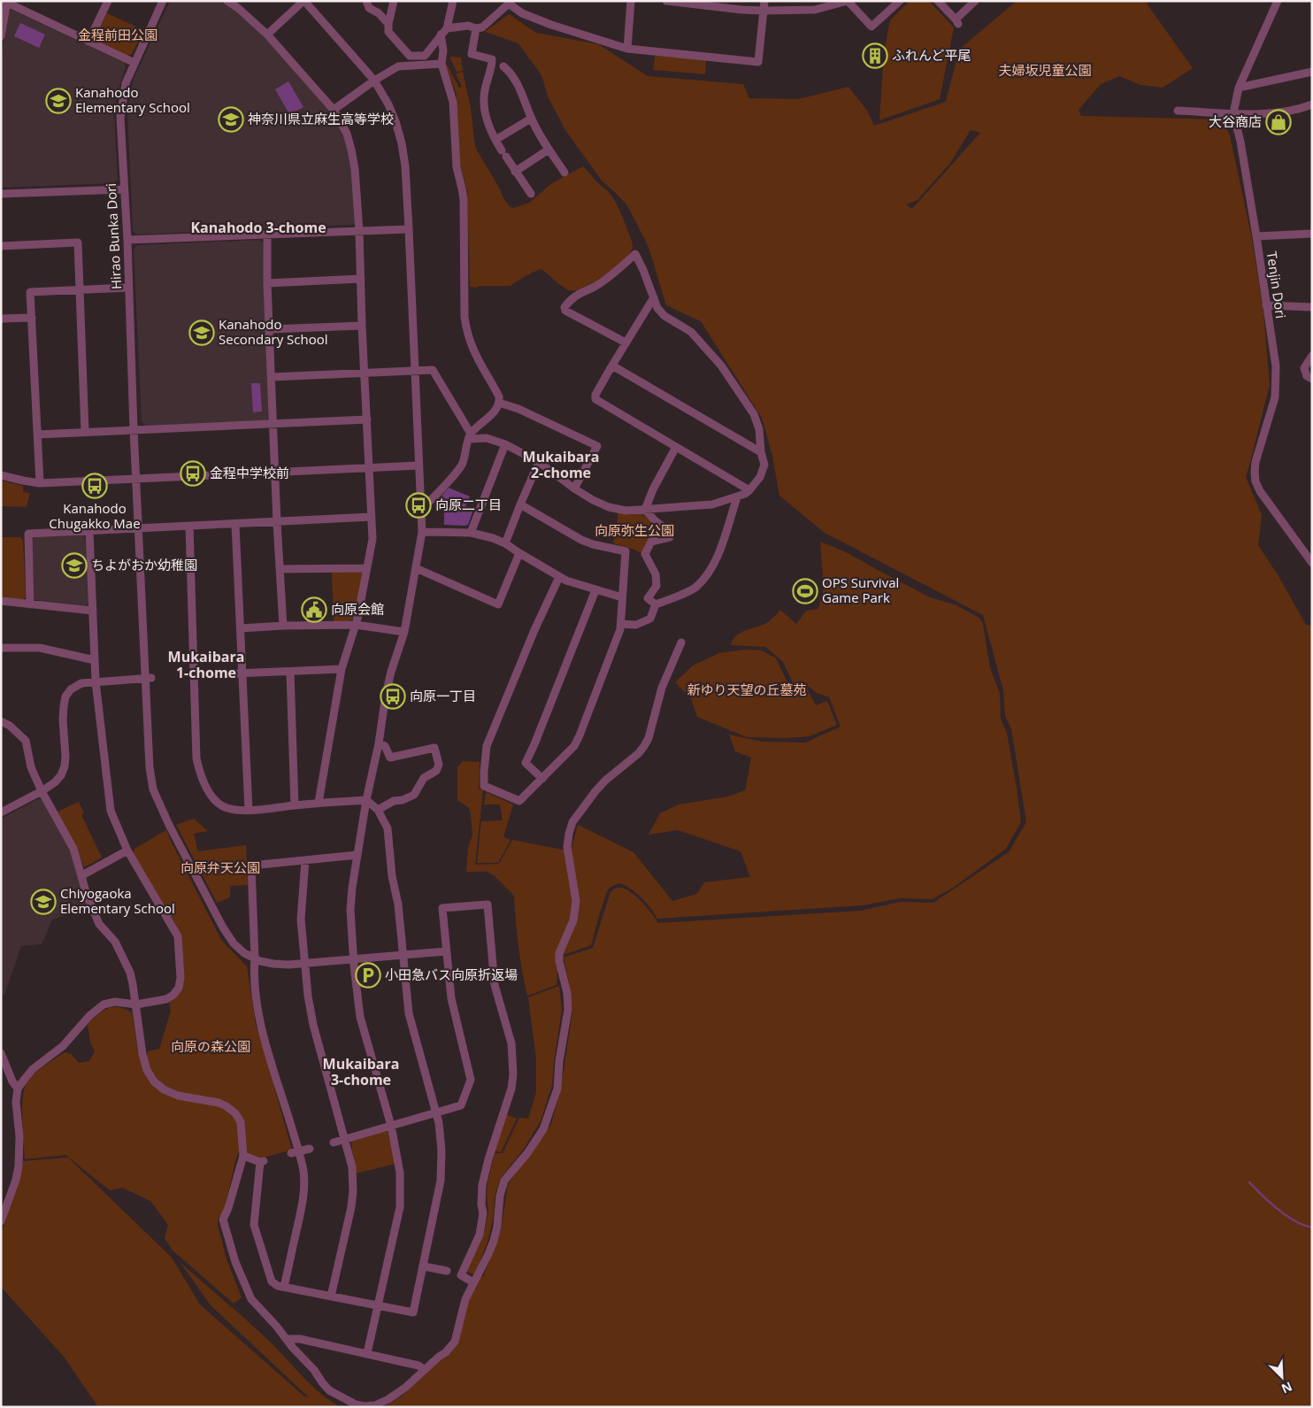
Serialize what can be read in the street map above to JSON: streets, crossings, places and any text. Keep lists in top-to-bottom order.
{
  "streets": {
    "street": ["Hirao Bunka Dori", "Tenjin Dori"]
  },
  "districts": [
    "Kanahodo 3-chome",
    "Mukaibara 2-chome",
    "Mukaibara 1-chome",
    "Mukaibara 3-chome"
  ],
  "parks": [
    "金程前田公園",
    "夫婦坂児童公園",
    "向原弥生公園",
    "新ゆり天望の丘墓苑",
    "向原弁天公園",
    "向原の森公園"
  ],
  "places": {
    "building": ["ふれんど平尾"],
    "school or university": [
      "Kanahodo Elementary School",
      "神奈川県立麻生高等学校",
      "Kanahodo Secondary School",
      "ちよがおか幼稚園",
      "Chiyogaoka Elementary School"
    ],
    "shop": ["大谷商店"],
    "bus stop": [
      "金程中学校前",
      "Kanahodo Chugakko Mae",
      "向原二丁目",
      "向原一丁目"
    ],
    "sports": ["OPS Survival Game Park"],
    "public building": ["向原会館"],
    "parking": ["小田急バス向原折返場"]
  },
  "north": "bottom right"
}
